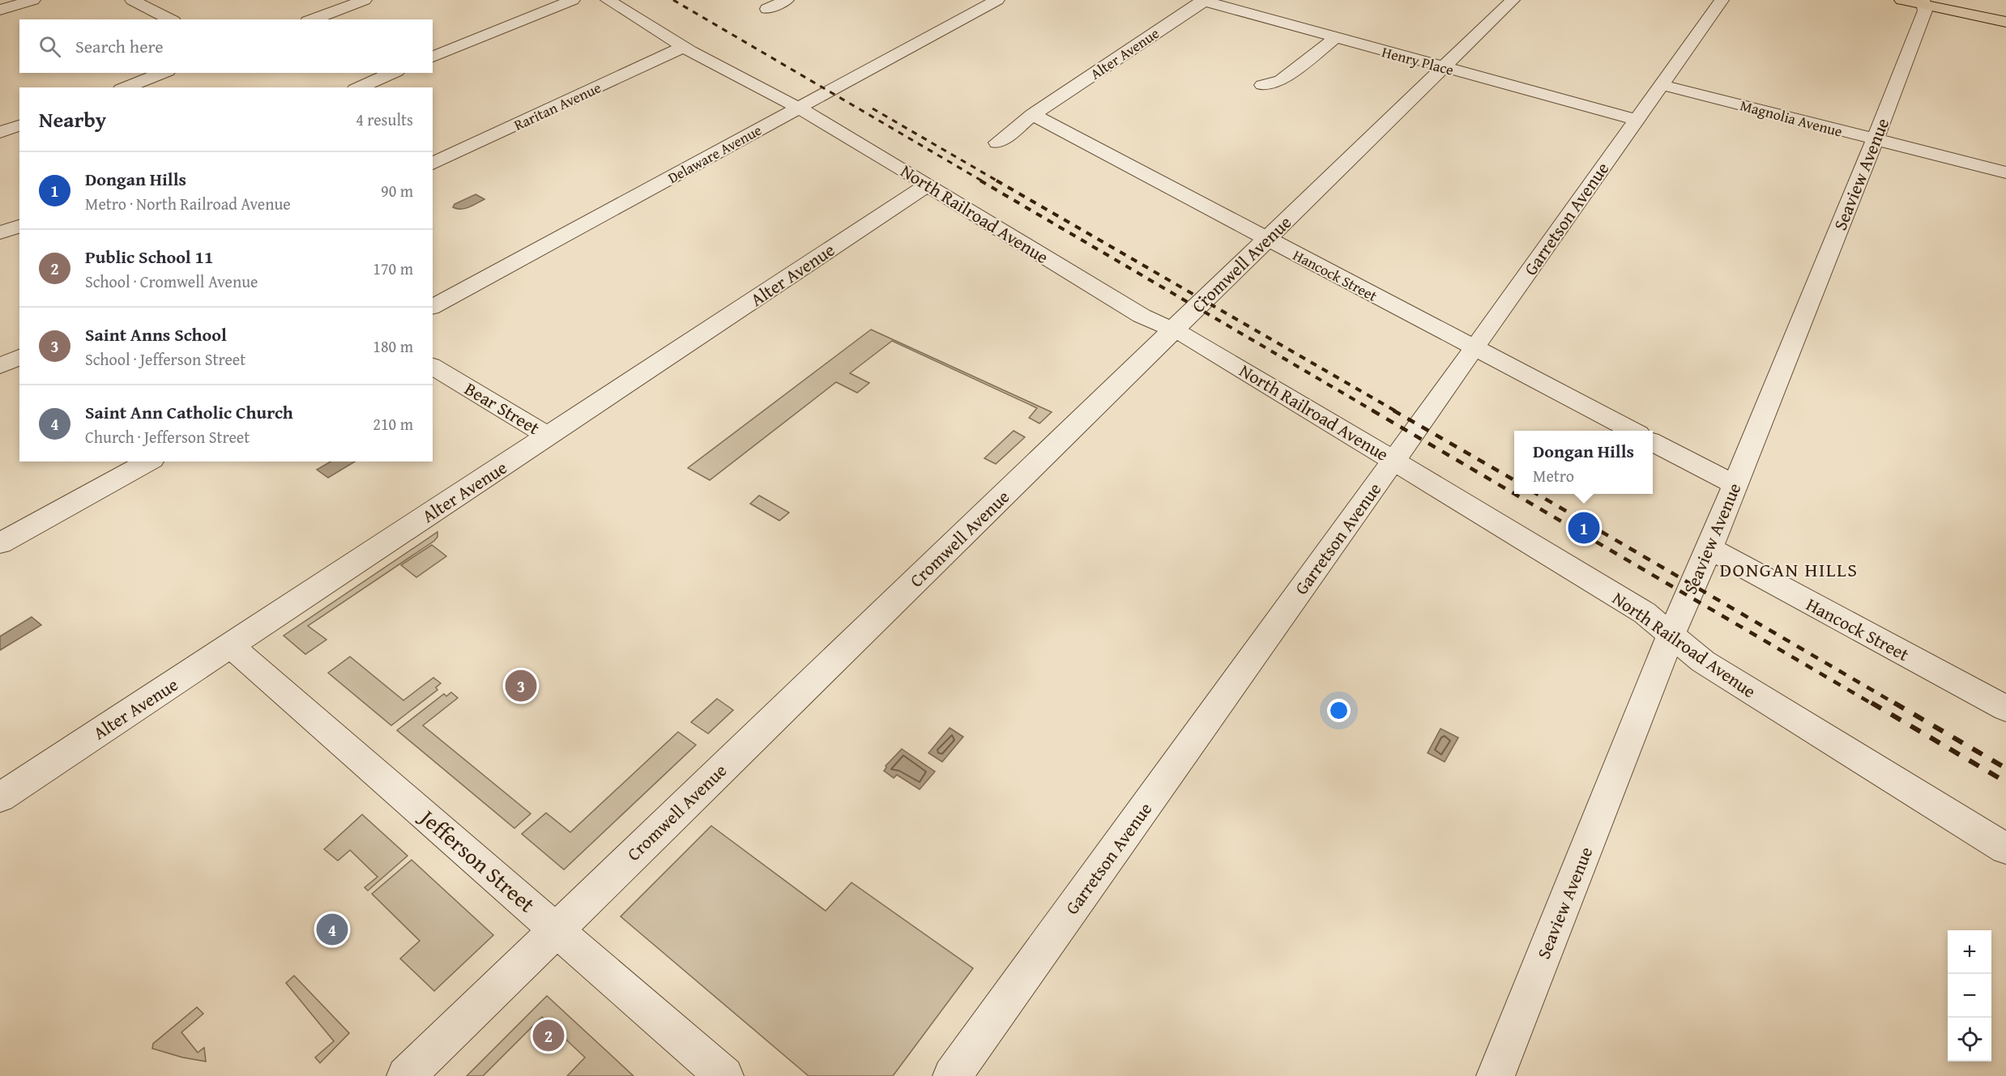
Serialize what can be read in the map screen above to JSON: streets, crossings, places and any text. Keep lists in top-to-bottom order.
{
  "streets": {
    "street": [
      "Alter Avenue",
      "Henry Place",
      "Raritan Avenue",
      "Magnolia Avenue",
      "Delaware Avenue",
      "Seaview Avenue",
      "North Railroad Avenue",
      "Garretson Avenue",
      "Cromwell Avenue",
      "Hancock Street",
      "Bear Street",
      "Jefferson Street"
    ]
  },
  "crossings": [
    ["Alter Avenue", "Henry Place"],
    ["Alter Avenue", "North Railroad Avenue"],
    ["Alter Avenue", "Hancock Street"],
    ["Alter Avenue", "Bear Street"],
    ["Alter Avenue", "Jefferson Street"],
    ["Henry Place", "Garretson Avenue"],
    ["Henry Place", "Cromwell Avenue"],
    ["Raritan Avenue", "North Railroad Avenue"],
    ["Magnolia Avenue", "Seaview Avenue"],
    ["Magnolia Avenue", "Garretson Avenue"],
    ["Delaware Avenue", "North Railroad Avenue"],
    ["Seaview Avenue", "North Railroad Avenue"],
    ["Seaview Avenue", "Hancock Street"],
    ["North Railroad Avenue", "Garretson Avenue"],
    ["North Railroad Avenue", "Cromwell Avenue"],
    ["Garretson Avenue", "Hancock Street"],
    ["Cromwell Avenue", "Hancock Street"],
    ["Cromwell Avenue", "Jefferson Street"]
  ],
  "districts": ["DONGAN HILLS"],
  "page": {
    "search": "Search here",
    "heading": ["Nearby", "4 results"],
    "list": [
      {
        "mark": "1",
        "name": "Dongan Hills",
        "note": "Metro · North Railroad Avenue",
        "value": "90 m"
      },
      {
        "mark": "2",
        "name": "Public School 11",
        "note": "School · Cromwell Avenue",
        "value": "170 m"
      },
      {
        "mark": "3",
        "name": "Saint Anns School",
        "note": "School · Jefferson Street",
        "value": "180 m"
      },
      {
        "mark": "4",
        "name": "Saint Ann Catholic Church",
        "note": "Church · Jefferson Street",
        "value": "210 m"
      }
    ],
    "popup": ["Dongan Hills", "Metro"],
    "pins": [
      "1",
      "3",
      "4",
      "2"
    ],
    "map_buttons": ["+", "−"]
  }
}
